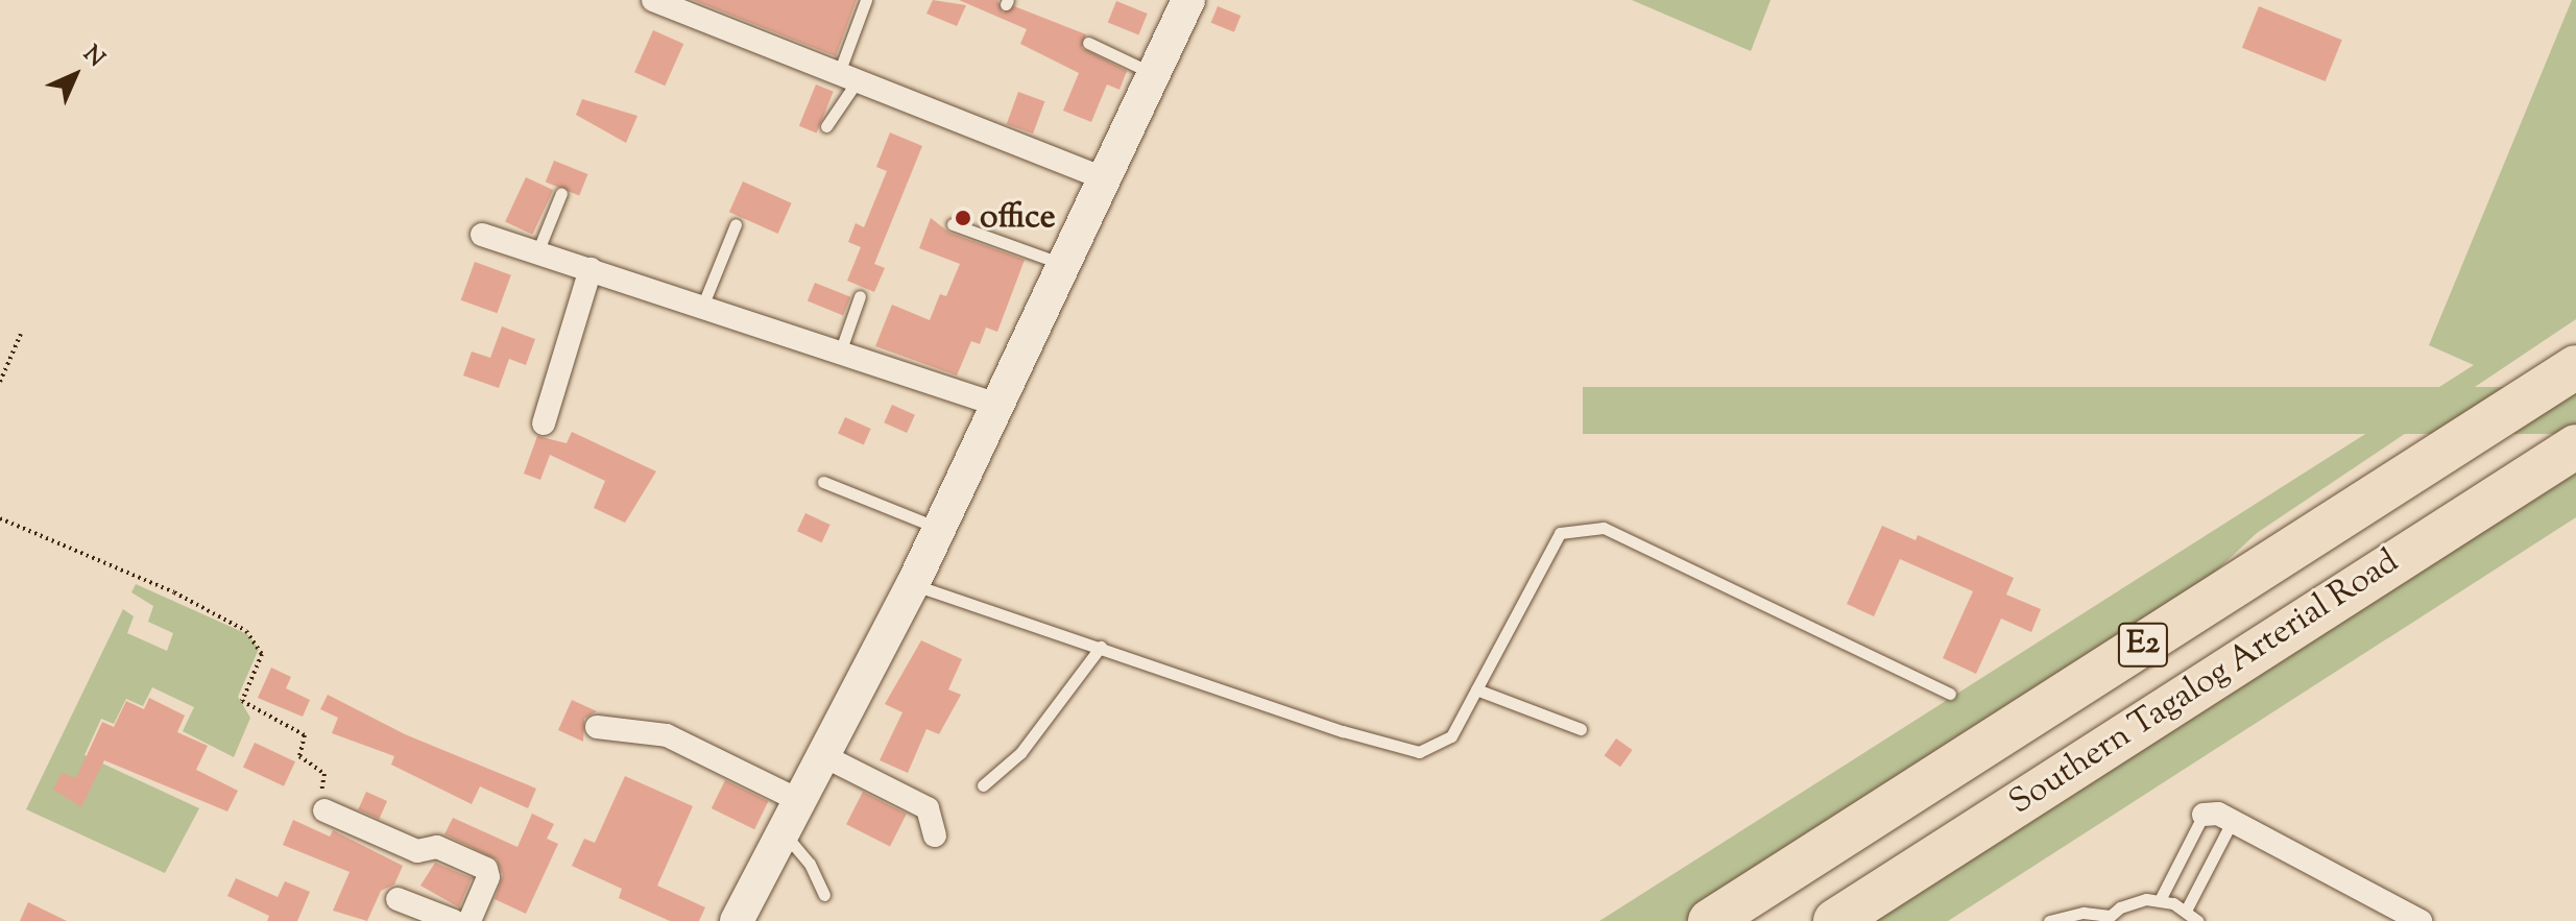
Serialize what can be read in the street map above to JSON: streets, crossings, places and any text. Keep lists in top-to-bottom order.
{
  "streets": {
    "highway": ["E2", "Southern Tagalog Arterial Road"]
  },
  "places": ["office"],
  "north": "top right"
}
